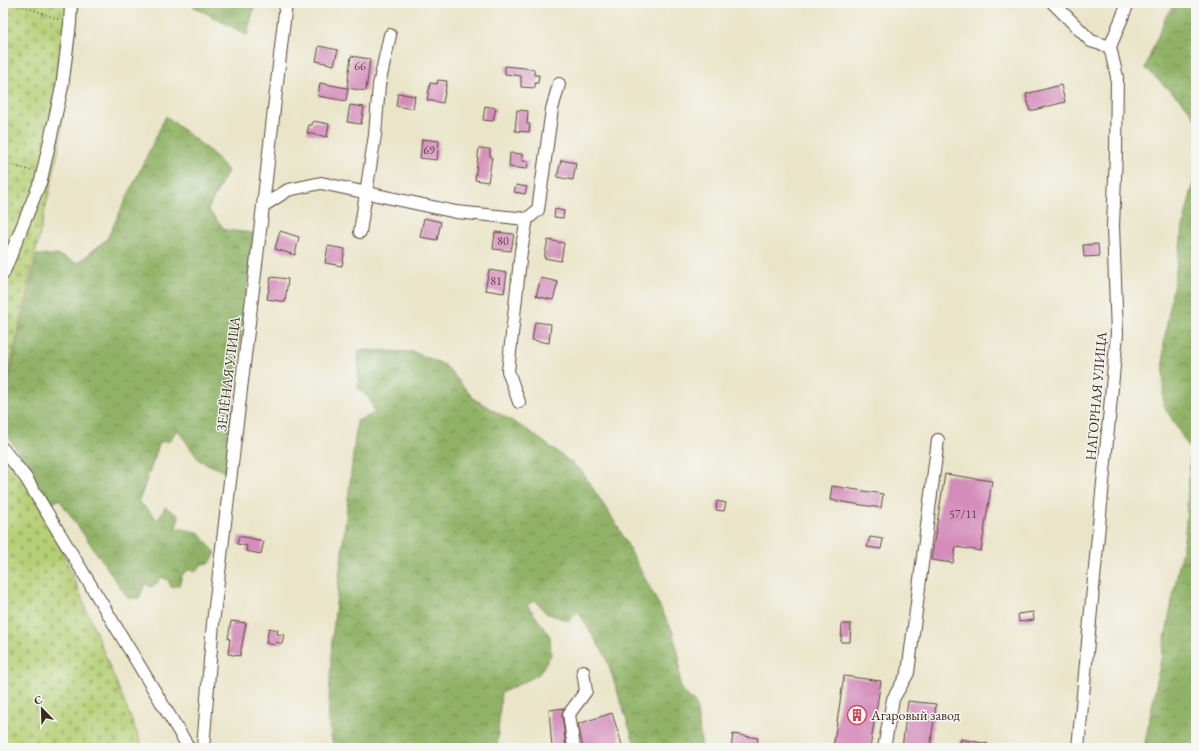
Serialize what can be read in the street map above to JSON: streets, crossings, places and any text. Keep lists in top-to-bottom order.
{
  "streets": {
    "street": ["ЗЕЛЁНАЯ УЛИЦА", "НАГОРНАЯ УЛИЦА"]
  },
  "places": {
    "building": ["Агаровый завод"]
  },
  "house_numbers": [
    "66",
    "69",
    "80",
    "81",
    "57/11"
  ],
  "north": "top left"
}
